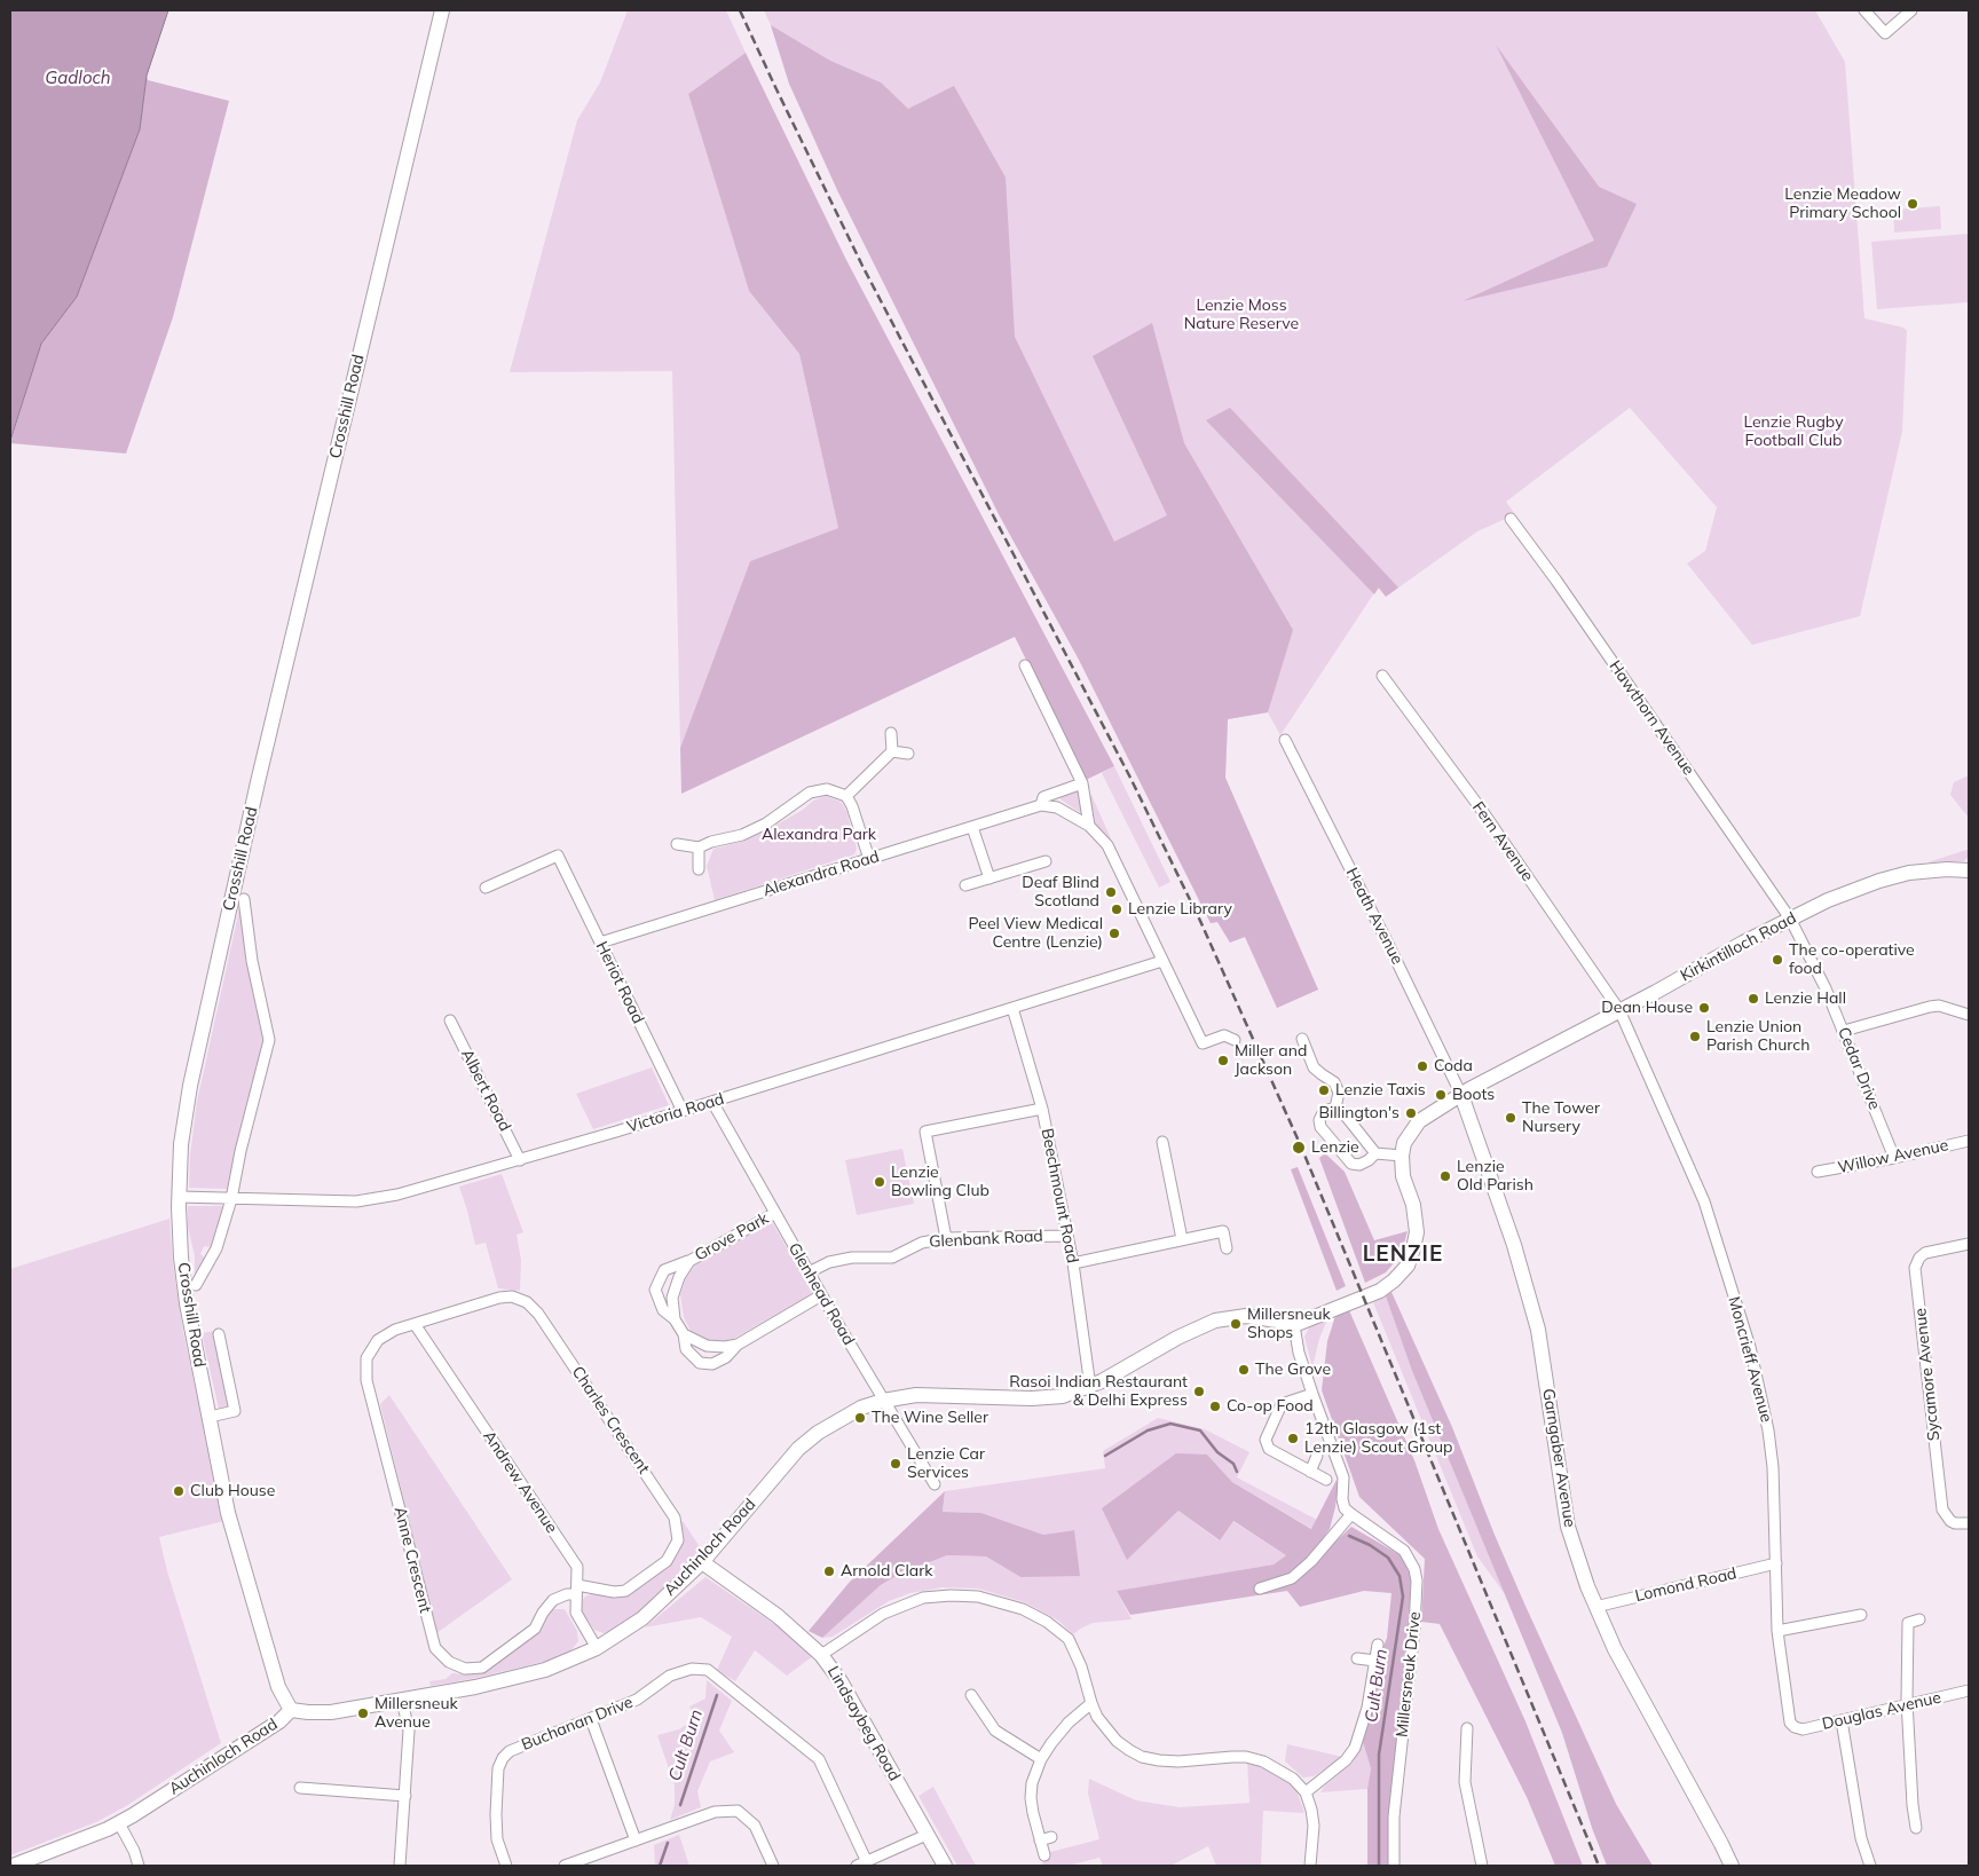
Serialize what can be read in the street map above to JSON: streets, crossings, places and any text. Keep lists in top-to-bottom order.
{
  "streets": {
    "main road": [
      "Crosshill Road",
      "Kirkintilloch Road",
      "Garngaber Avenue",
      "Auchinloch Road",
      "Lindsaybeg Road"
    ],
    "street": [
      "Hawthorn Avenue",
      "Fern Avenue",
      "Alexandra Road",
      "Heath Avenue",
      "Heriot Road",
      "Cedar Drive",
      "Albert Road",
      "Victoria Road",
      "Willow Avenue",
      "Beechmount Road",
      "Grove Park",
      "Glenbank Road",
      "Glenhead Road",
      "Moncrieff Avenue",
      "Sycamore Avenue",
      "Charles Crescent",
      "Andrew Avenue",
      "Anne Crescent",
      "Lomond Road",
      "Millersneuk Drive",
      "Douglas Avenue",
      "Buchanan Drive"
    ]
  },
  "crossings": [
    ["Crosshill Road", "Victoria Road"],
    ["Crosshill Road", "Auchinloch Road"],
    ["Hawthorn Avenue", "Kirkintilloch Road"],
    ["Hawthorn Avenue", "Cedar Drive"],
    ["Fern Avenue", "Kirkintilloch Road"],
    ["Fern Avenue", "Moncrieff Avenue"],
    ["Alexandra Road", "Heriot Road"],
    ["Heath Avenue", "Kirkintilloch Road"],
    ["Heath Avenue", "Garngaber Avenue"],
    ["Kirkintilloch Road", "Cedar Drive"],
    ["Kirkintilloch Road", "Moncrieff Avenue"],
    ["Kirkintilloch Road", "Garngaber Avenue"],
    ["Heriot Road", "Victoria Road"],
    ["Cedar Drive", "Willow Avenue"],
    ["Albert Road", "Victoria Road"],
    ["Victoria Road", "Beechmount Road"],
    ["Victoria Road", "Glenhead Road"],
    ["Beechmount Road", "Glenbank Road"],
    ["Beechmount Road", "Auchinloch Road"],
    ["Grove Park", "Glenhead Road"],
    ["Glenbank Road", "Glenhead Road"],
    ["Glenhead Road", "Auchinloch Road"],
    ["Moncrieff Avenue", "Lomond Road"],
    ["Moncrieff Avenue", "Douglas Avenue"],
    ["Charles Crescent", "Andrew Avenue"],
    ["Charles Crescent", "Anne Crescent"],
    ["Garngaber Avenue", "Lomond Road"],
    ["Andrew Avenue", "Auchinloch Road"],
    ["Andrew Avenue", "Anne Crescent"],
    ["Auchinloch Road", "Lindsaybeg Road"]
  ],
  "districts": ["LENZIE"],
  "water": ["Gadloch", "Cult Burn"],
  "parks": ["Lenzie Moss Nature Reserve", "Lenzie Rugby Football Club", "Alexandra Park"],
  "places": [
    "Lenzie Meadow Primary School",
    "Deaf Blind Scotland",
    "Lenzie Library",
    "Peel View Medical Centre (Lenzie)",
    "The co-operative food",
    "Lenzie Hall",
    "Dean House",
    "Lenzie Union Parish Church",
    "Miller and Jackson",
    "Coda",
    "Lenzie Taxis",
    "Boots",
    "Billington's",
    "The Tower Nursery",
    "Lenzie",
    "Lenzie Old Parish",
    "Lenzie Bowling Club",
    "Millersneuk Shops",
    "The Grove",
    "Rasoi Indian Restaurant & Delhi Express",
    "Co-op Food",
    "The Wine Seller",
    "12th Glasgow (1st Lenzie) Scout Group",
    "Lenzie Car Services",
    "Club House",
    "Arnold Clark",
    "Millersneuk Avenue"
  ]
}
